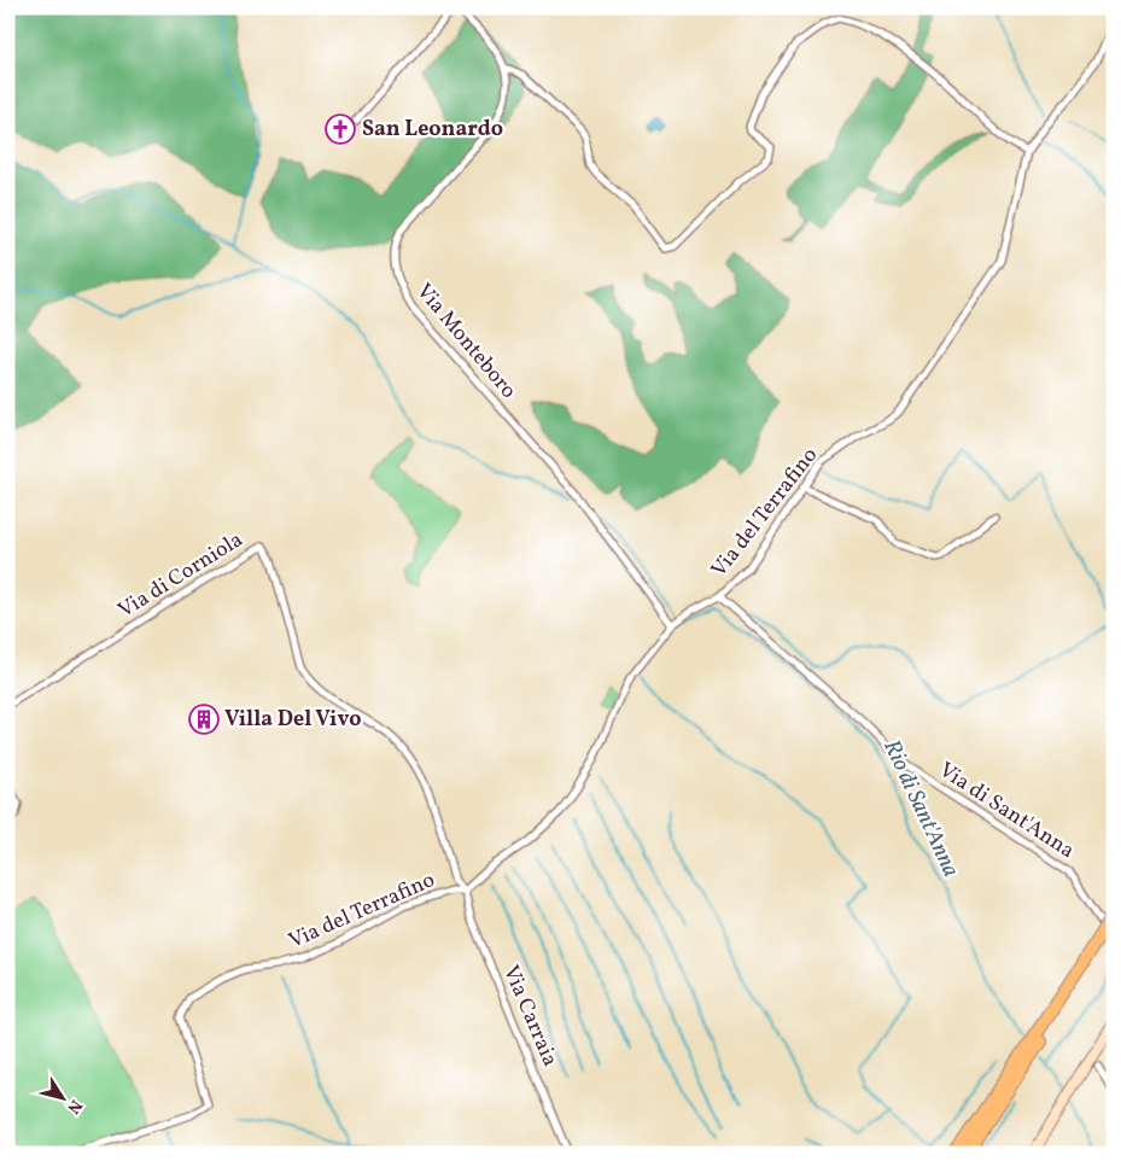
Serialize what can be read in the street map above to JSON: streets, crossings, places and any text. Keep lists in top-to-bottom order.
{
  "streets": {
    "street": [
      "Via Monteboro",
      "Via del Terrafino",
      "Via di Corniola",
      "Via di Sant'Anna",
      "Via Carraia"
    ]
  },
  "crossings": [
    ["Via Monteboro", "Via del Terrafino"],
    ["Via del Terrafino", "Via di Corniola"],
    ["Via del Terrafino", "Via di Sant'Anna"],
    ["Via del Terrafino", "Via Carraia"],
    ["Via di Corniola", "Via Carraia"]
  ],
  "water": ["Rio di Sant'Anna"],
  "places": {
    "church": ["San Leonardo"],
    "building": ["Villa Del Vivo"]
  },
  "north": "bottom right"
}
